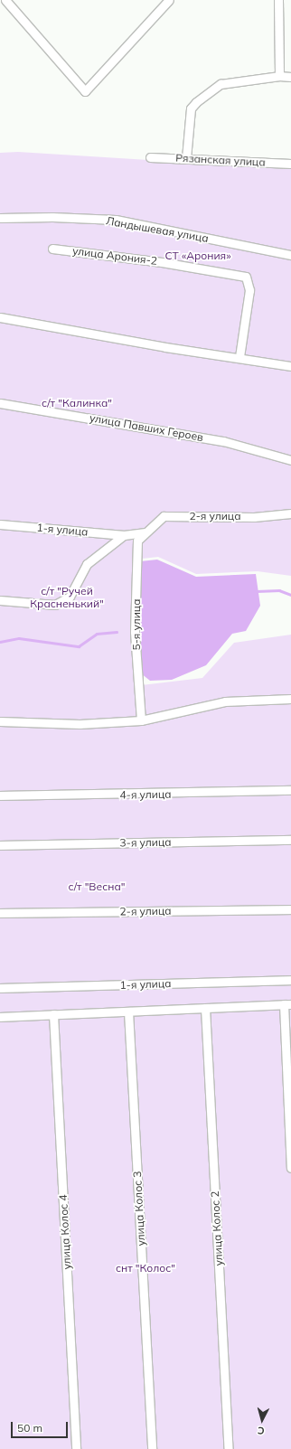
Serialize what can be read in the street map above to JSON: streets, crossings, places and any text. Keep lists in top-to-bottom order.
{
  "streets": {
    "street": [
      "Рязанская улица",
      "Ландышевая улица",
      "улица Арония-2",
      "улица Павших Героев",
      "2-я улица",
      "1-я улица",
      "5-я улица",
      "4-я улица",
      "3-я улица",
      "улица Колос 3",
      "улица Колос 2",
      "улица Колос 4"
    ]
  },
  "crossings": [
    ["2-я улица", "1-я улица"],
    ["2-я улица", "5-я улица"],
    ["1-я улица", "5-я улица"]
  ],
  "parks": [
    "СТ «Арония»",
    "с/т \"Калинка\"",
    "с/т \"Ручей Красненький\"",
    "с/т \"Весна\"",
    "снт \"Колос\""
  ],
  "scale_bar": "50 m",
  "north": "bottom"
}
